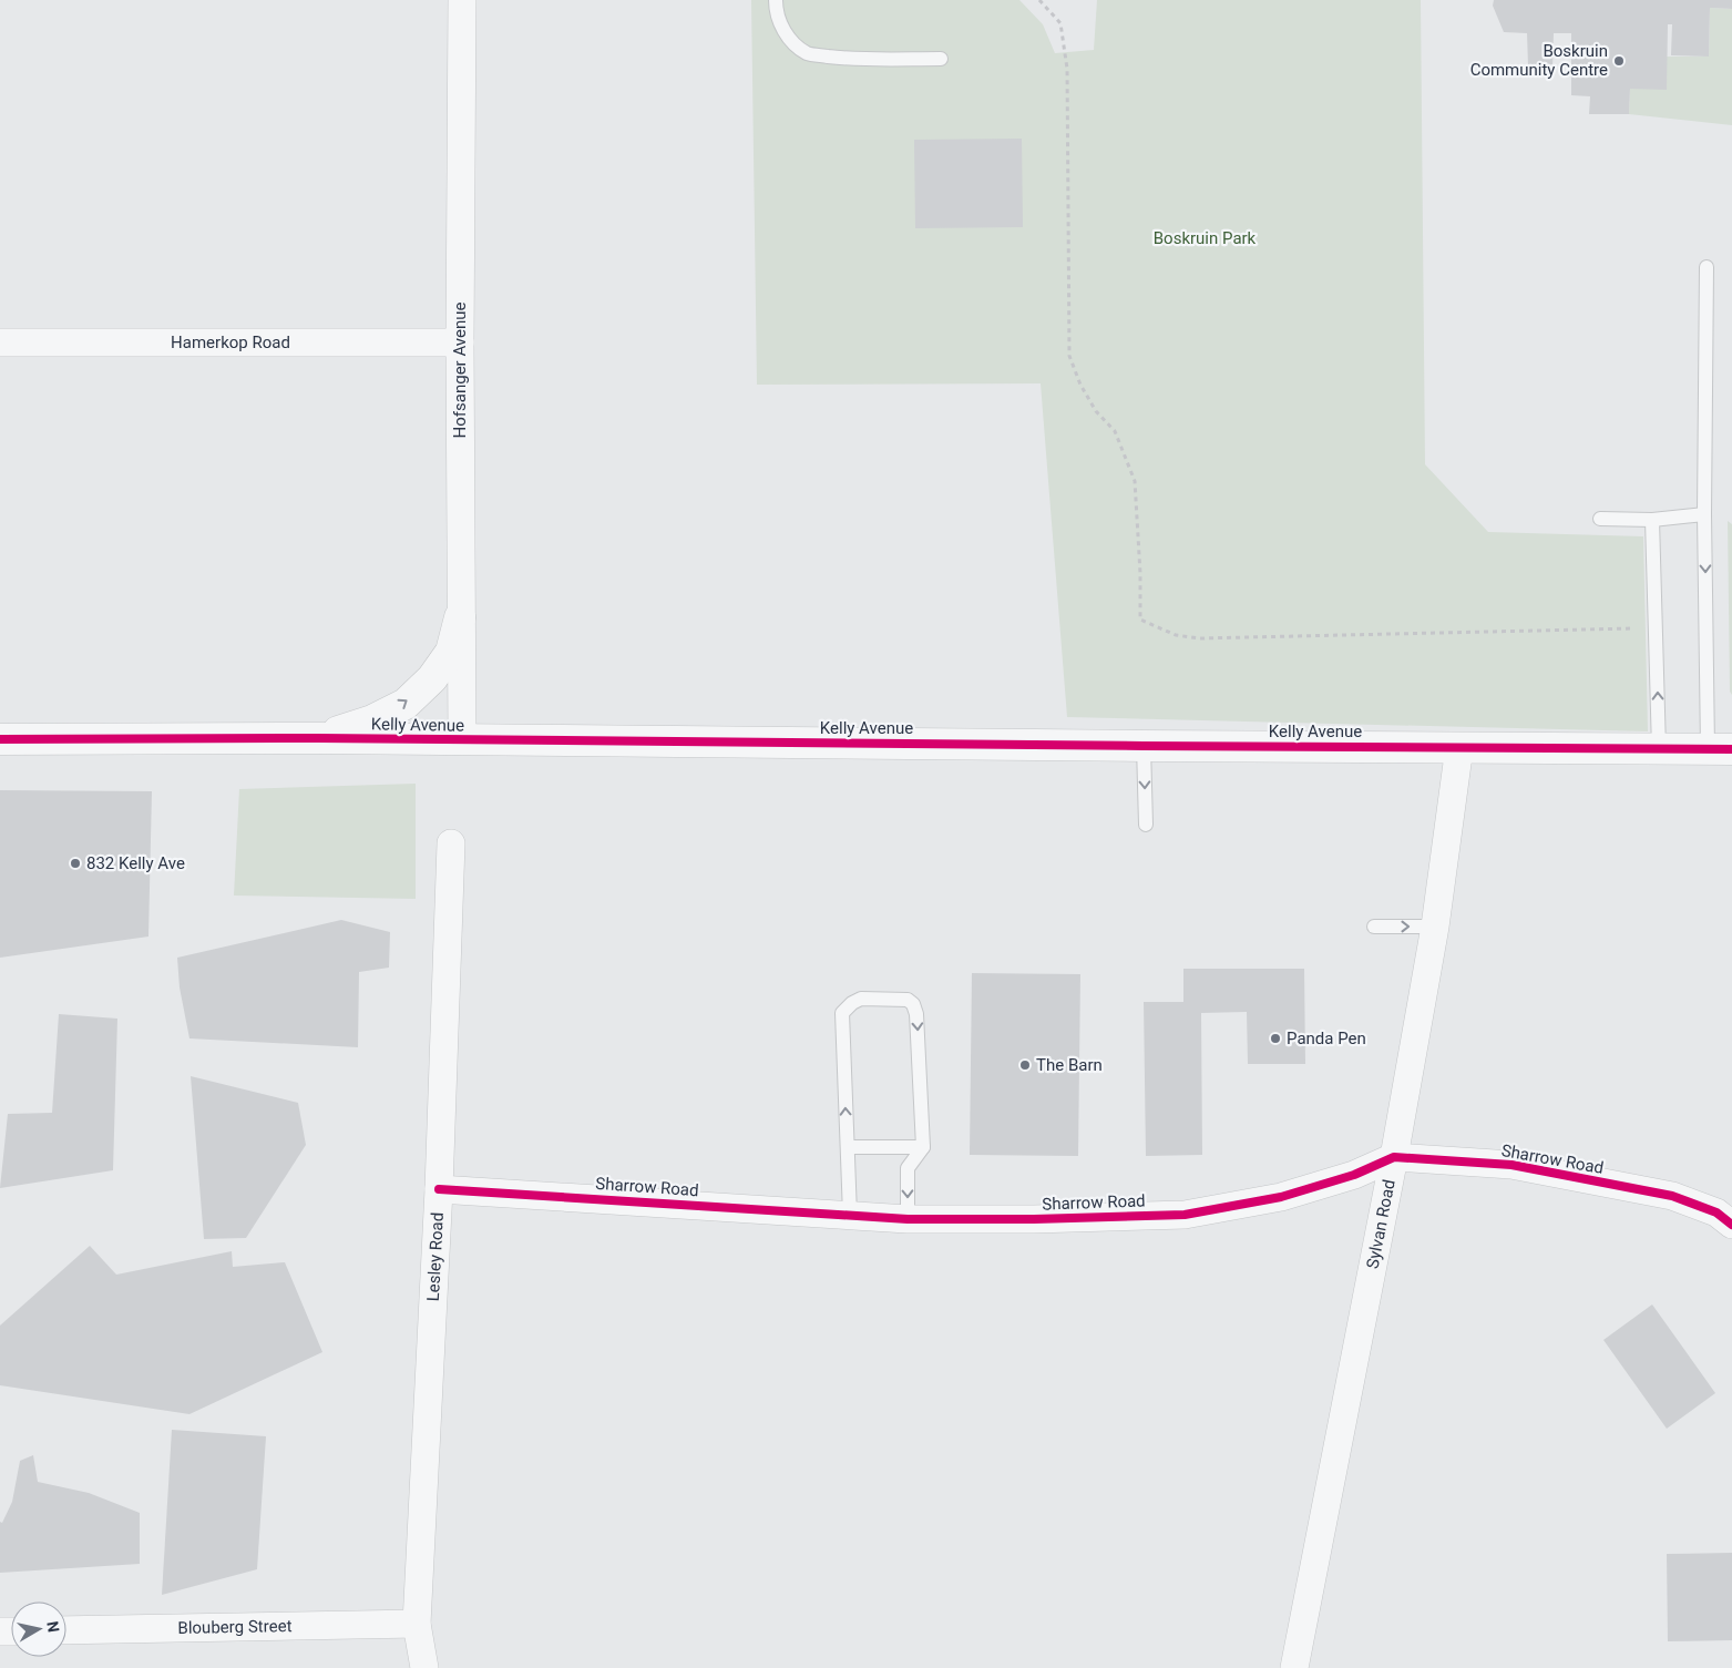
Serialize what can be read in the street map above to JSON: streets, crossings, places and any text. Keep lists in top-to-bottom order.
{
  "streets": {
    "street": [
      "Hamerkop Road",
      "Hofsanger Avenue",
      "Kelly Avenue",
      "Sharrow Road",
      "Sylvan Road",
      "Lesley Road",
      "Blouberg Street"
    ]
  },
  "crossings": [
    ["Hamerkop Road", "Hofsanger Avenue"],
    ["Hofsanger Avenue", "Kelly Avenue"],
    ["Kelly Avenue", "Sylvan Road"],
    ["Sharrow Road", "Sylvan Road"],
    ["Sharrow Road", "Lesley Road"],
    ["Lesley Road", "Blouberg Street"]
  ],
  "parks": ["Boskruin Park"],
  "places": [
    "Boskruin Community Centre",
    "832 Kelly Ave",
    "Panda Pen",
    "The Barn"
  ],
  "north": "right"
}
